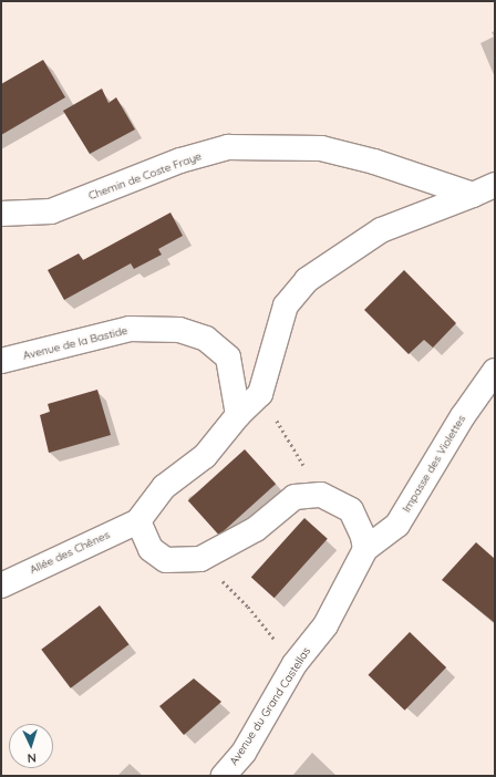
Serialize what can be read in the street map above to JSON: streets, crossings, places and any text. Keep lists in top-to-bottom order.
{
  "streets": {
    "street": [
      "Chemin de Coste Fraye",
      "Avenue de la Bastide",
      "Impasse des Violettes",
      "Allée des Chênes",
      "Avenue du Grand Castellas"
    ]
  },
  "crossings": [
    ["Impasse des Violettes", "Avenue du Grand Castellas"]
  ],
  "north": "bottom"
}
